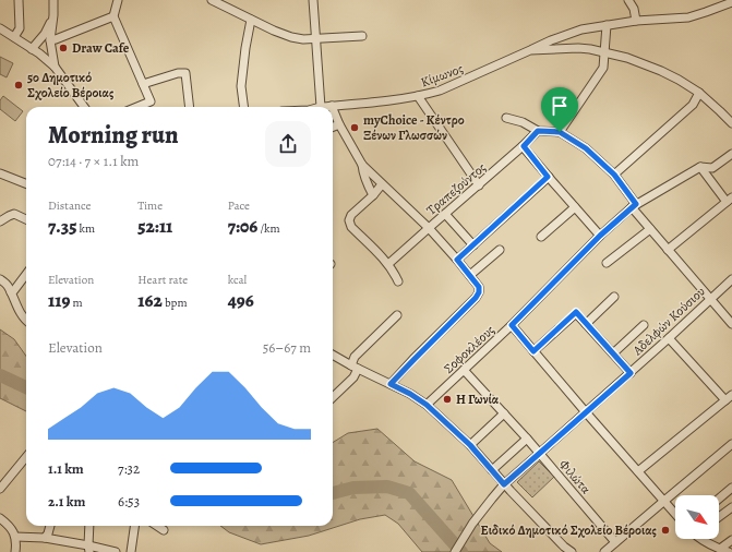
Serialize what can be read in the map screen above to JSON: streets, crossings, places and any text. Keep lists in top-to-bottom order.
{
  "streets": {
    "street": [
      "Κίμωνος",
      "Τραπεζούντος",
      "Αδελφών Κούσιου",
      "Σοφοκλέους",
      "Φιλώτα"
    ]
  },
  "crossings": [
    ["Αδελφών Κούσιου", "Φιλώτα"],
    ["Σοφοκλέους", "Φιλώτα"]
  ],
  "places": [
    "Draw Cafe",
    "5ο Δημοτικό Σχολείο Βέροιας",
    "myChoice - Κέντρο Ξένων Γλωσσών",
    "Η Γωνία",
    "Ειδικό Δημοτικό Σχολείο Βέροιας"
  ],
  "north": "bottom right",
  "page": {
    "heading": ["Morning run", "07:14 · 7 × 1.1 km"],
    "stats": [
      ["Distance", "7.35 km"],
      ["Time", "52:11"],
      ["Pace", "7:06 /km"],
      ["Elevation", "119 m"],
      ["Heart rate", "162 bpm"],
      ["kcal", "496"]
    ],
    "chart": ["Elevation", "56–67 m"],
    "list": [
      {
        "name": "1.1 km",
        "note": "7:32"
      },
      {
        "name": "2.1 km",
        "note": "6:53"
      }
    ]
  }
}
